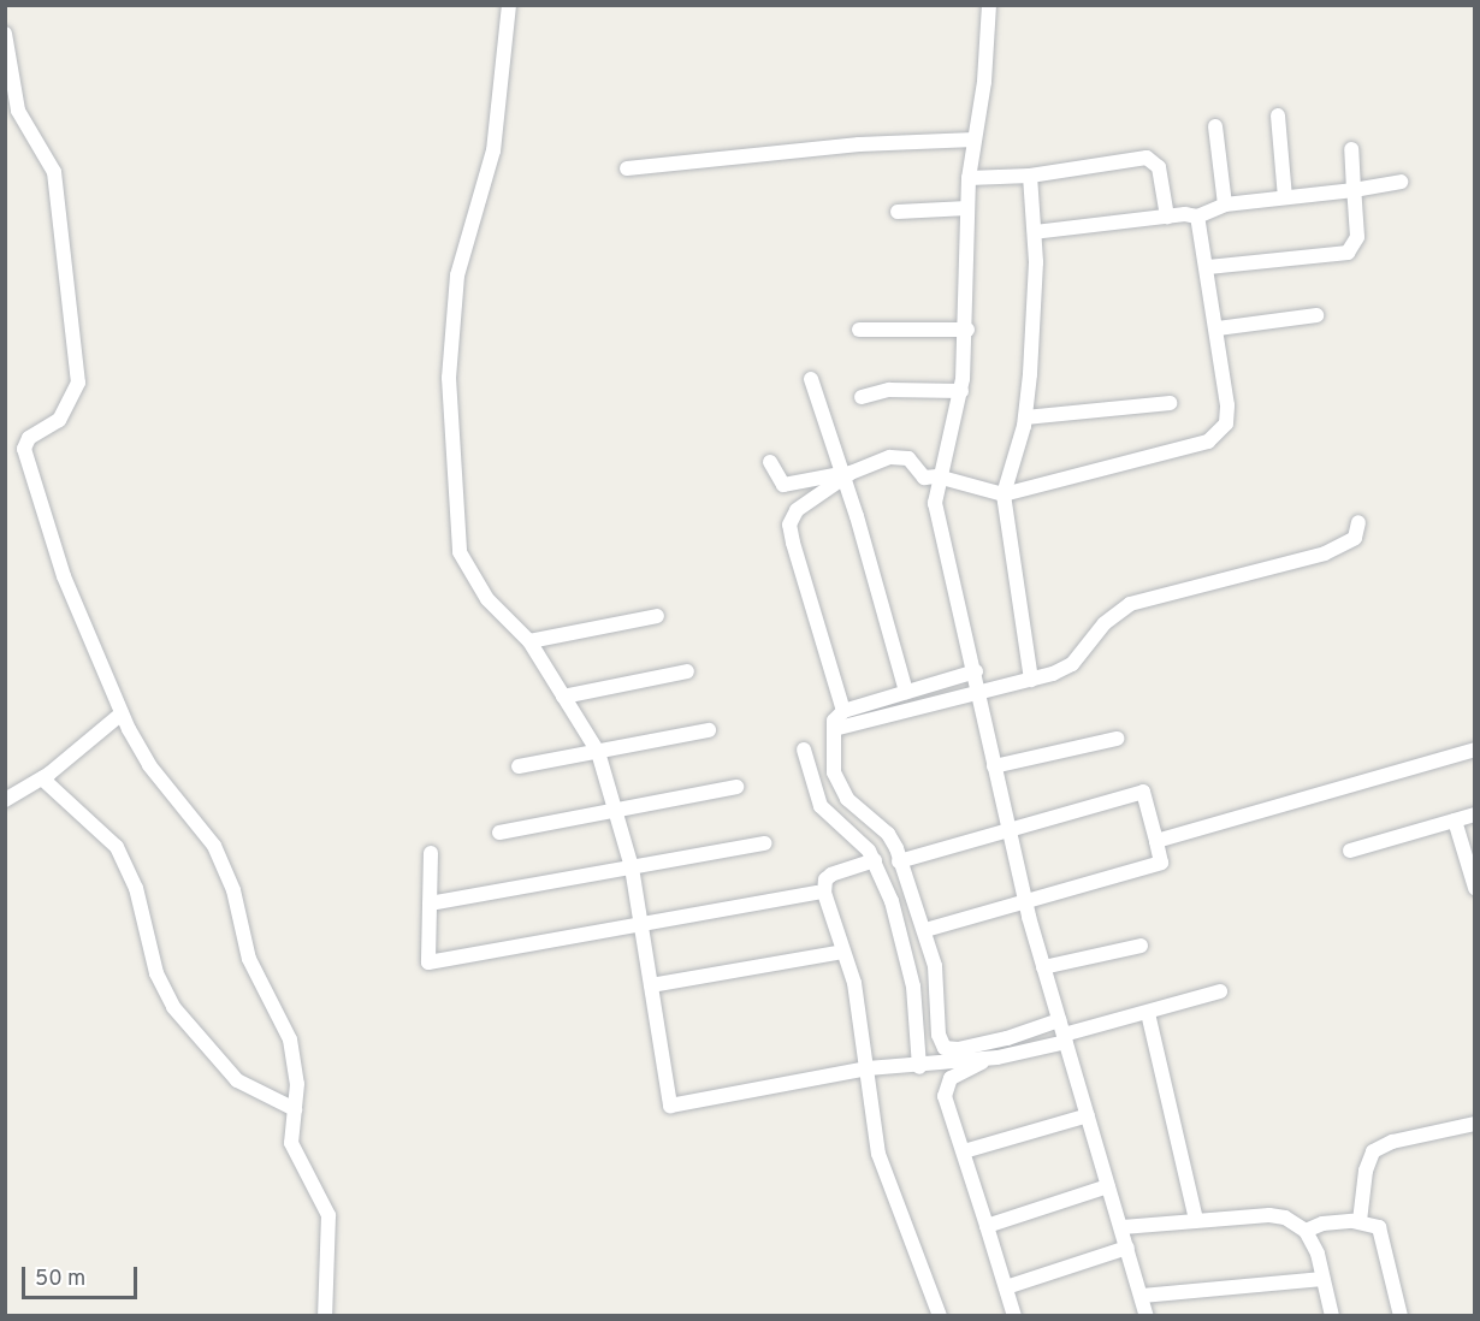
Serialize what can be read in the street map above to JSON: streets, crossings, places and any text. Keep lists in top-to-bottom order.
{
  "scale_bar": "50 m"
}
